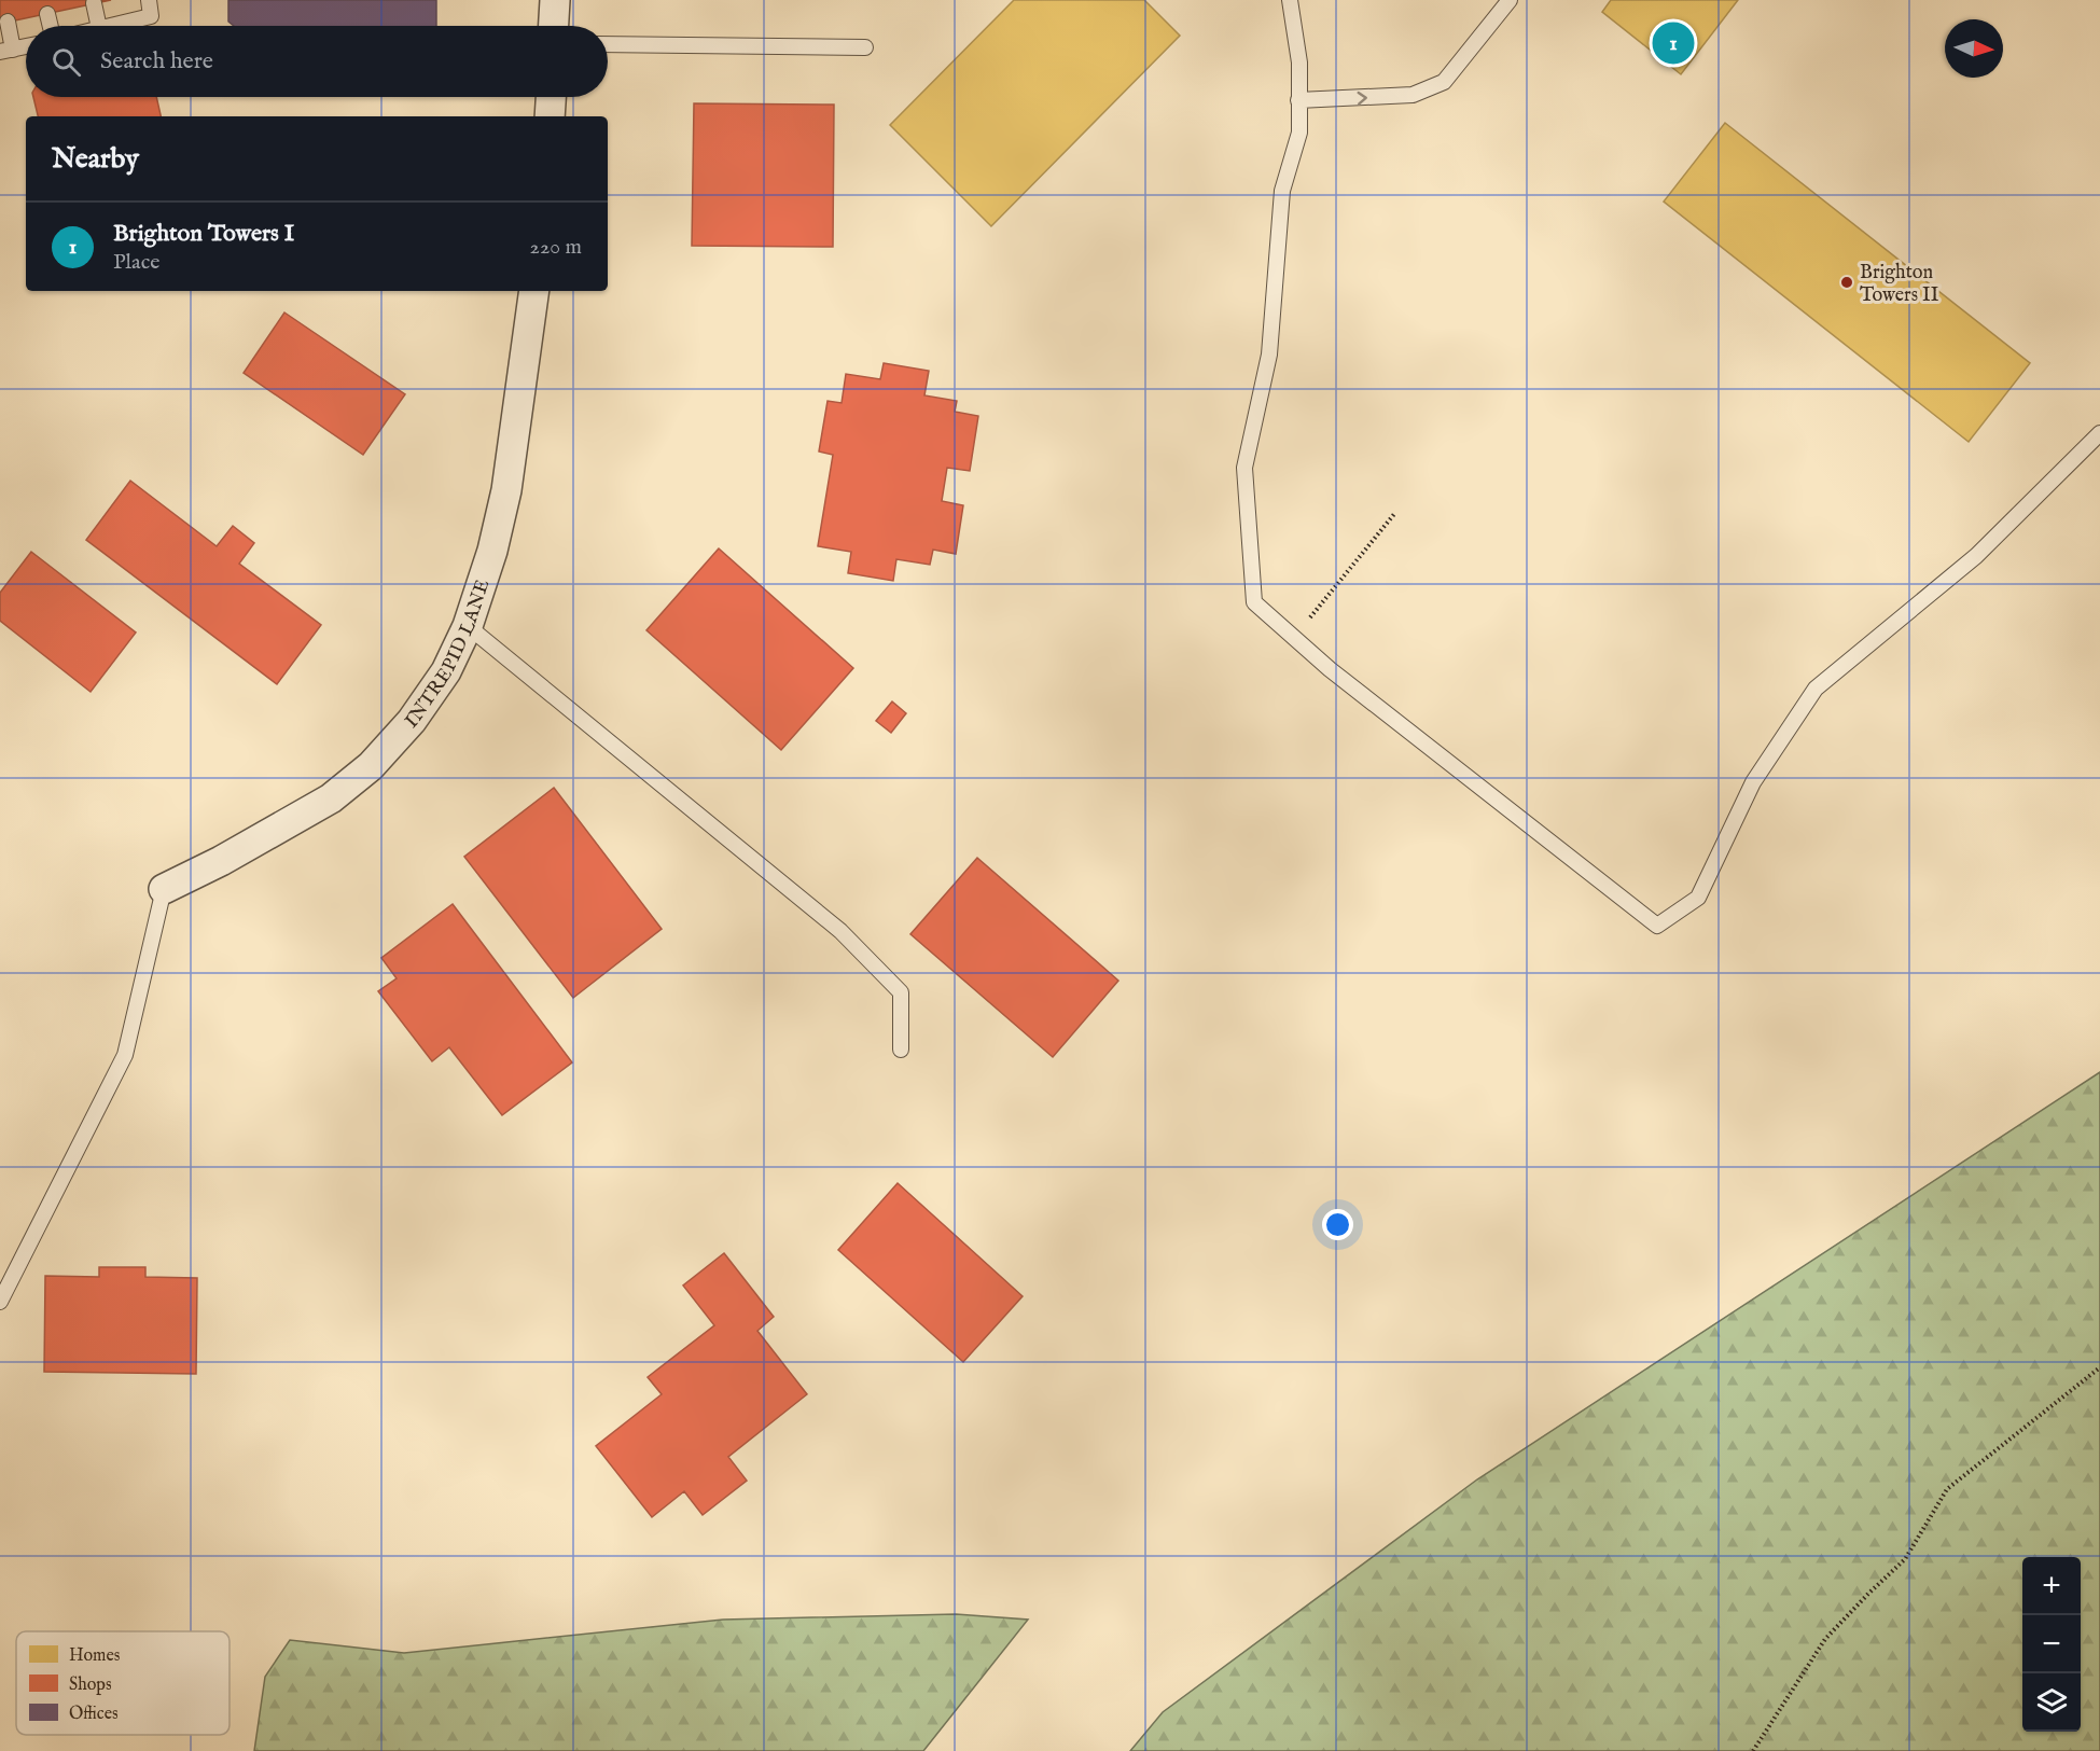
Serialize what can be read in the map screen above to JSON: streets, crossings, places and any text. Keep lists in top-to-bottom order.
{
  "streets": {
    "street": ["INTREPID LANE"]
  },
  "places": ["Brighton Towers II"],
  "legend": ["Homes", "Shops", "Offices"],
  "north": "right",
  "page": {
    "pins": "1",
    "search": "Search here",
    "heading": "Nearby",
    "list": [
      {
        "mark": "1",
        "name": "Brighton Towers I",
        "note": "Place",
        "value": "220 m"
      }
    ],
    "map_buttons": ["+", "−"]
  }
}
